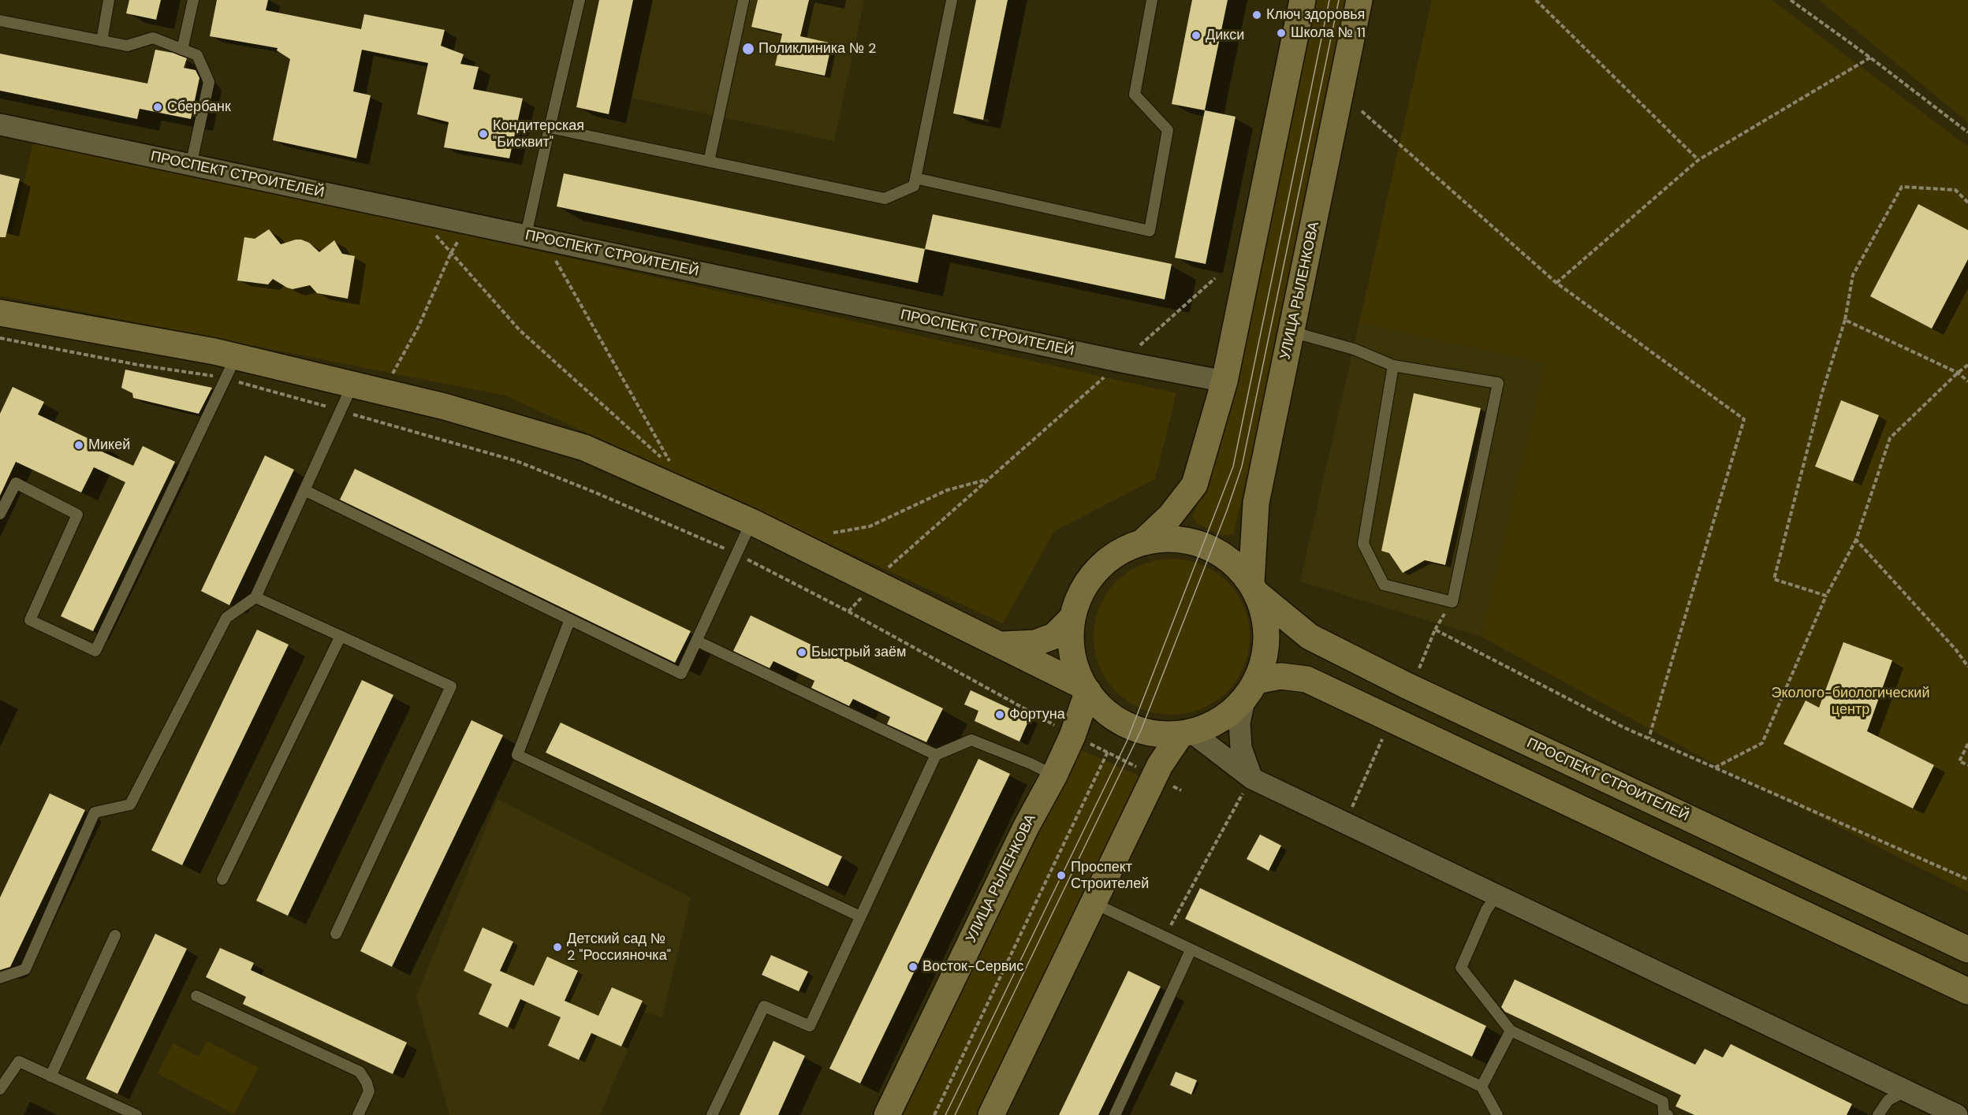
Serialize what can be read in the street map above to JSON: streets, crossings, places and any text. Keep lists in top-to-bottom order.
{
  "streets": {
    "main road": ["ПРОСПЕКТ СТРОИТЕЛЕЙ", "УЛИЦА РЫЛЕНКОВА"]
  },
  "crossings": [
    ["ПРОСПЕКТ СТРОИТЕЛЕЙ", "УЛИЦА РЫЛЕНКОВА"]
  ],
  "parks": ["Эколого-биологический центр"],
  "places": [
    "Ключ здоровья",
    "Школа № 11",
    "Дикси",
    "Поликлиника № 2",
    "Сбербанк",
    "Кондитерская \"Бисквит\"",
    "Микей",
    "Быстрый заём",
    "Фортуна",
    "Проспект Строителей",
    "Детский сад № 2 \"Россияночка\"",
    "Восток-Сервис"
  ]
}
